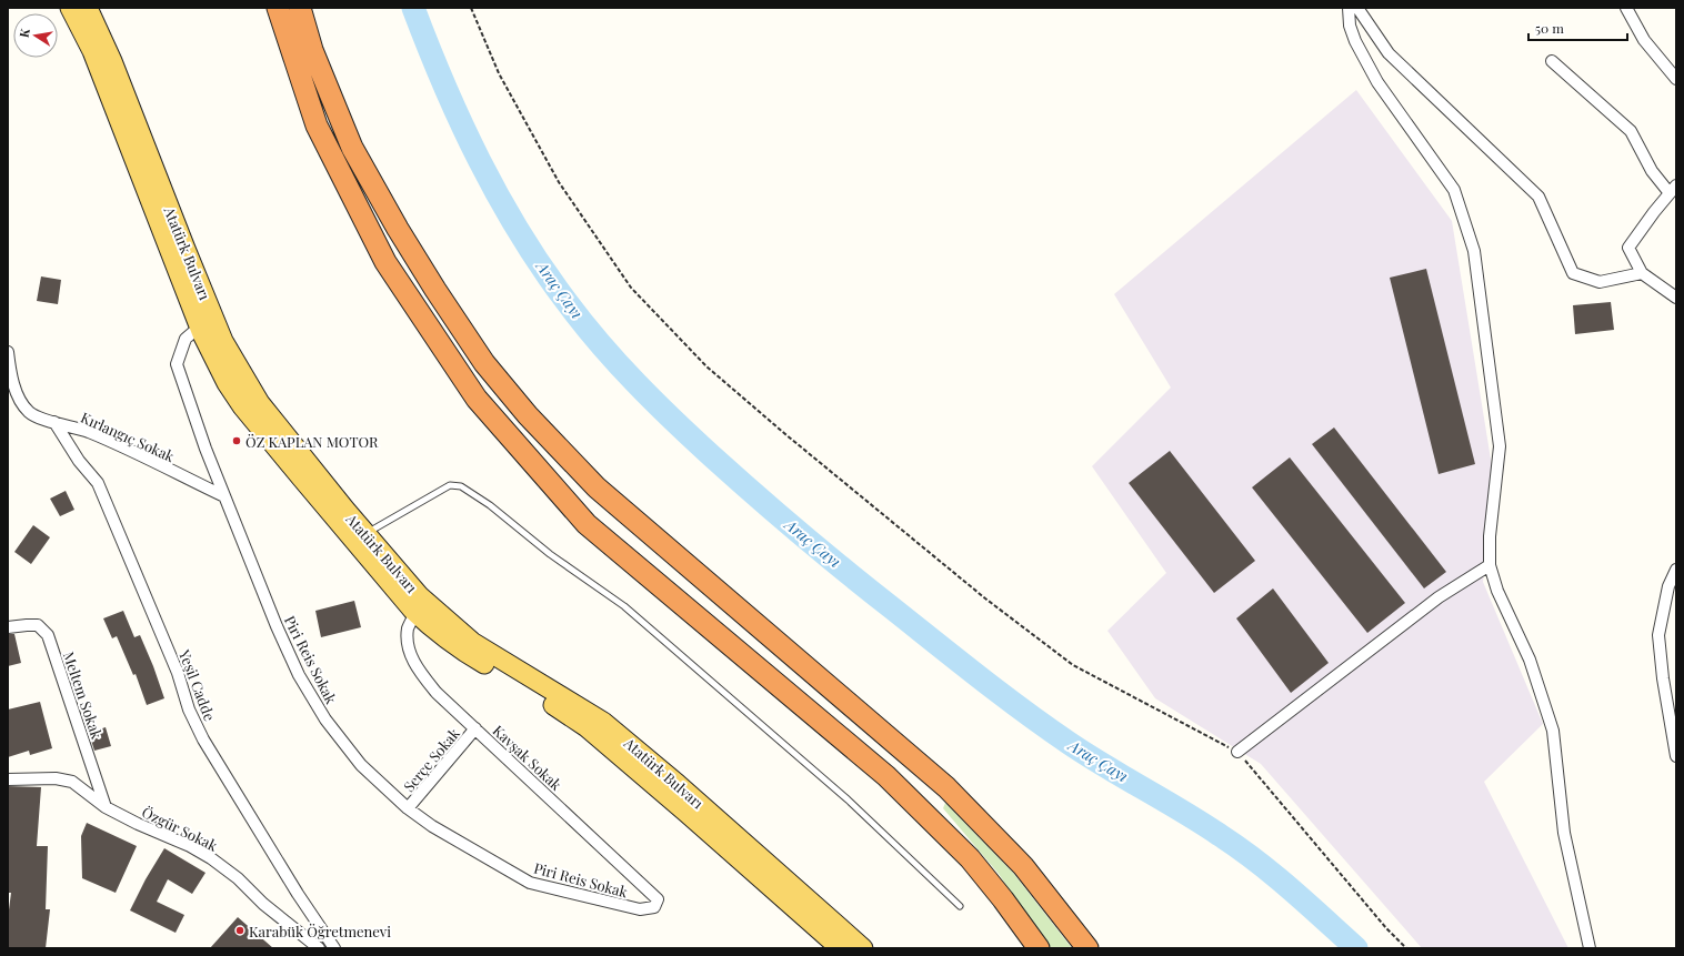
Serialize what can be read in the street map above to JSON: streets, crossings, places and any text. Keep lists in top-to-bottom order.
{
  "streets": {
    "main road": ["Atatürk Bulvarı"],
    "street": [
      "Kırlangıç Sokak",
      "Piri Reis Sokak",
      "Yeşil Cadde",
      "Meltem Sokak",
      "Kavşak Sokak",
      "Serçe Sokak",
      "Özgür Sokak"
    ]
  },
  "crossings": [
    ["Atatürk Bulvarı", "Piri Reis Sokak"],
    ["Atatürk Bulvarı", "Kavşak Sokak"],
    ["Kırlangıç Sokak", "Piri Reis Sokak"],
    ["Kırlangıç Sokak", "Yeşil Cadde"],
    ["Piri Reis Sokak", "Kavşak Sokak"],
    ["Piri Reis Sokak", "Serçe Sokak"],
    ["Meltem Sokak", "Özgür Sokak"],
    ["Kavşak Sokak", "Serçe Sokak"]
  ],
  "water": ["Araç Çayı"],
  "places": ["ÖZ KAPLAN MOTOR", "Karabük Öğretmenevi"],
  "scale_bar": "50 m",
  "north": "left"
}
